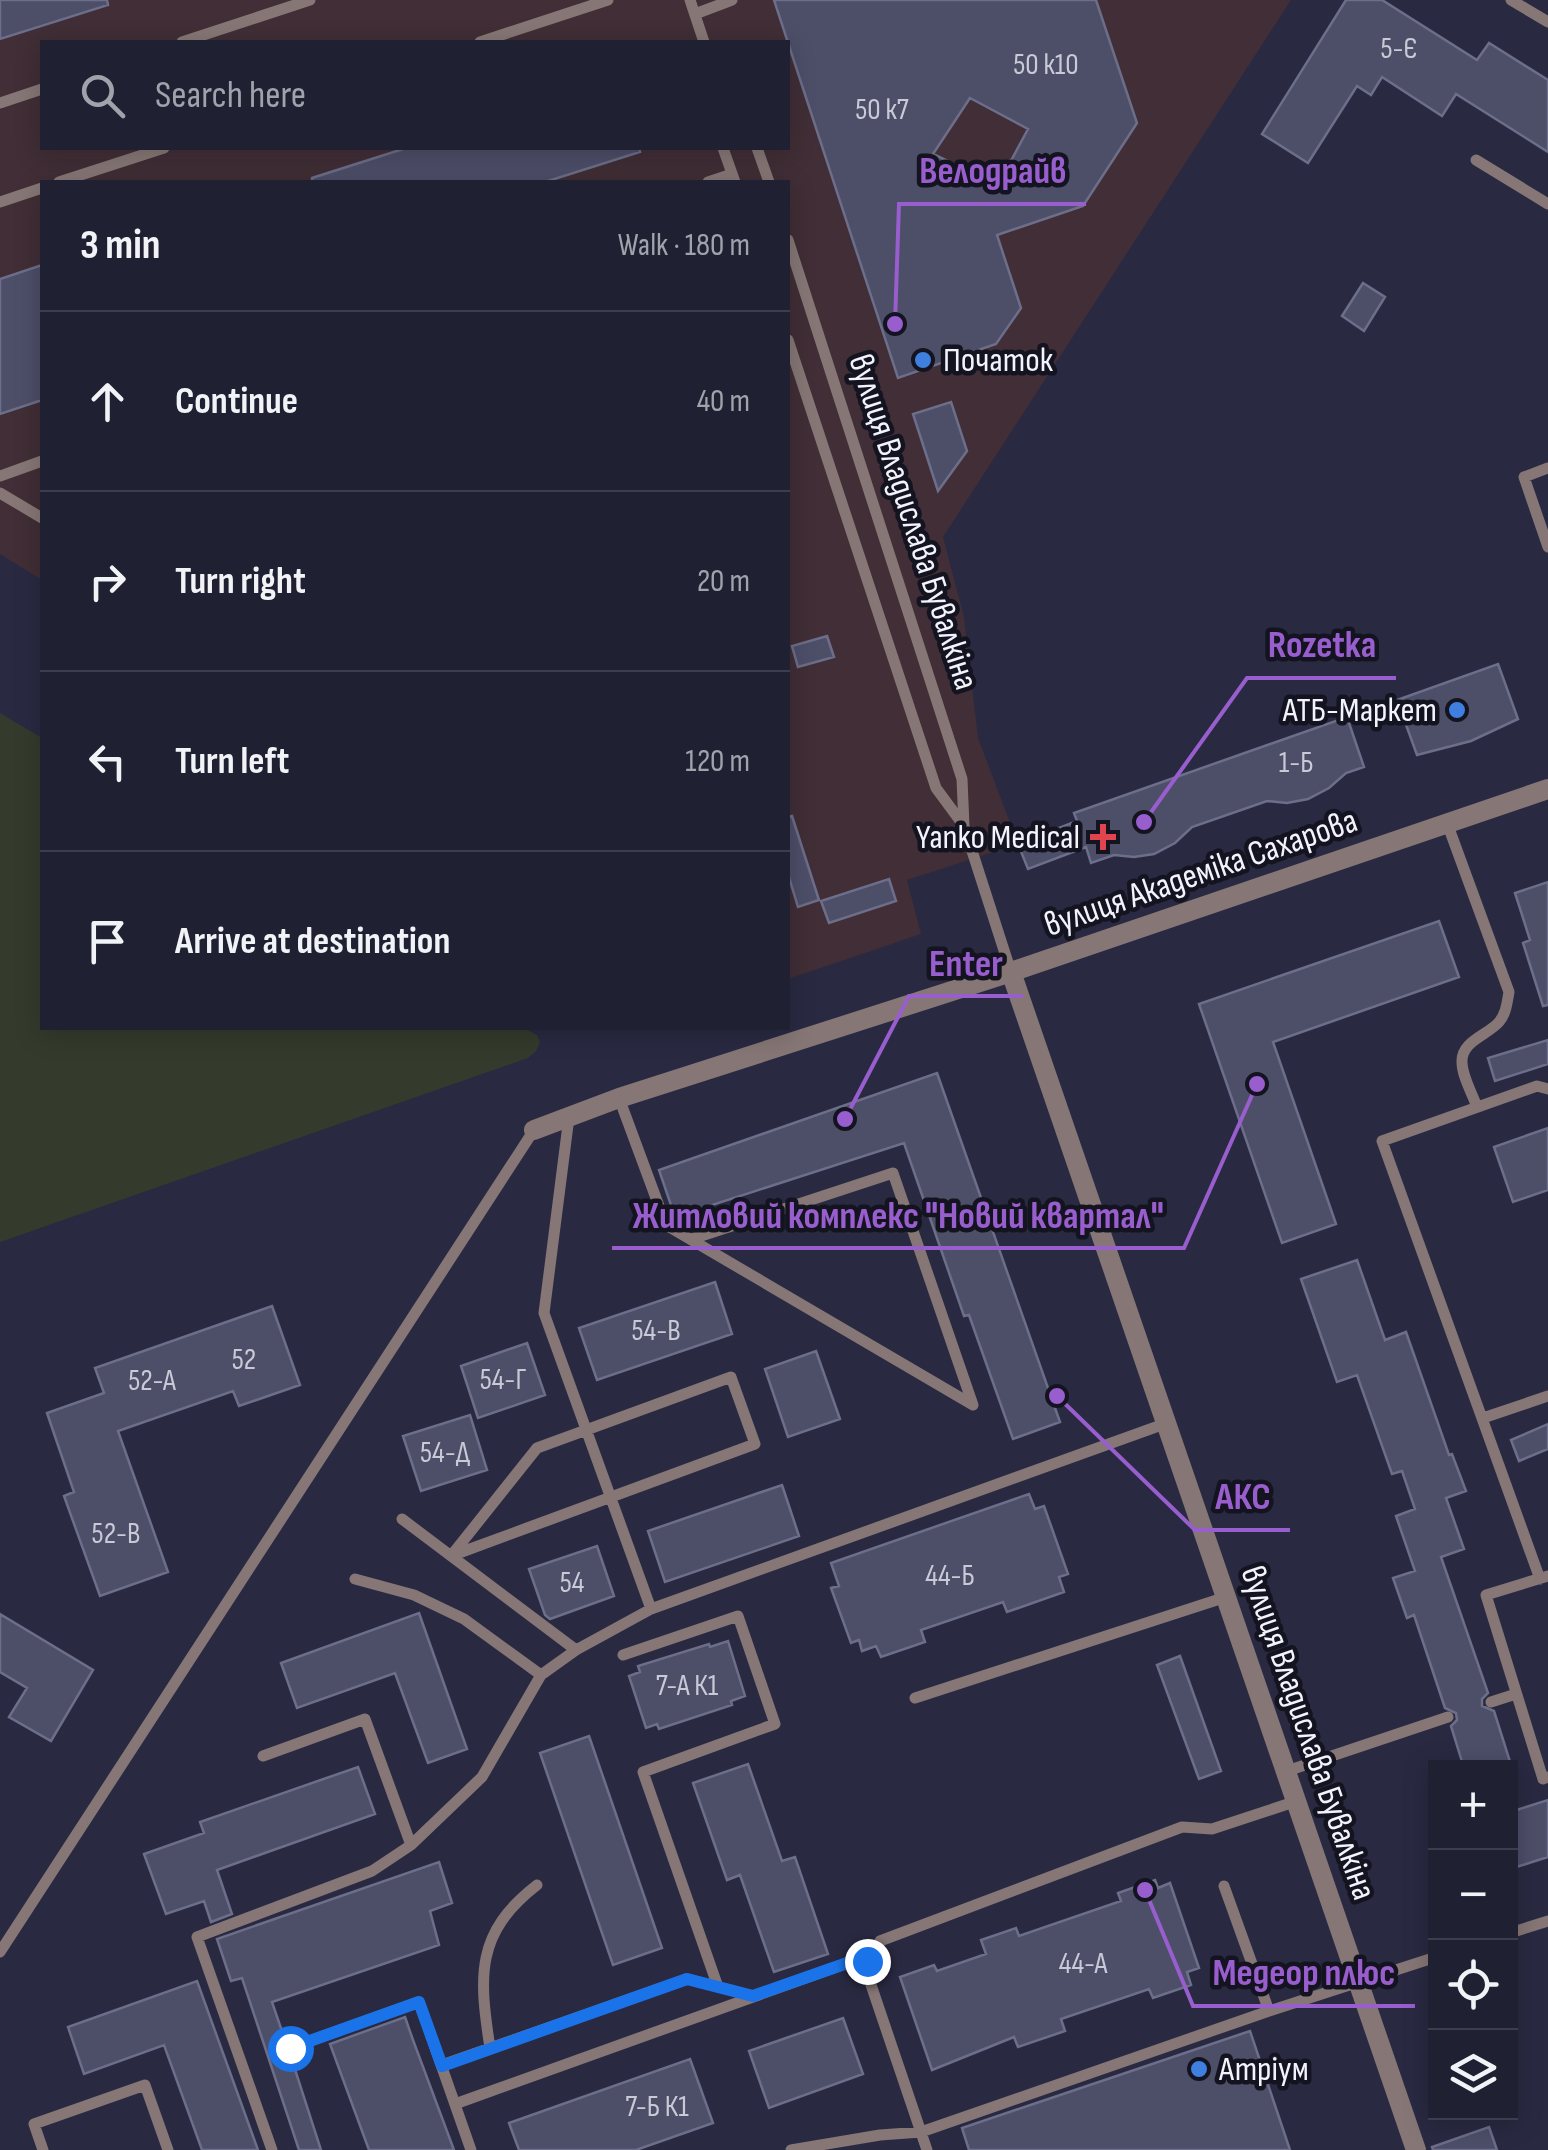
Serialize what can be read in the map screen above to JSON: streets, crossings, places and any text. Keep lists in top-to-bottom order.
{
  "streets": {
    "street": ["вулиця Владислава Бувалкіна", "вулиця Академіка Сахарова"]
  },
  "crossings": [
    ["вулиця Владислава Бувалкіна", "вулиця Академіка Сахарова"]
  ],
  "places": {
    "other": [
      "Велодрайв",
      "Початок",
      "АТБ-Маркет",
      "Rozetka",
      "Житловий комплекс \"Новий квартал\"",
      "Enter",
      "АКС",
      "Медеор плюс",
      "Атріум"
    ],
    "health": ["Yanko Medical"]
  },
  "house_numbers": [
    "5-Є",
    "50 к10",
    "50 к7",
    "1-Б",
    "54-В",
    "52",
    "54-Г",
    "52-А",
    "54-Д",
    "52-В",
    "44-Б",
    "54",
    "7-А К1",
    "44-А",
    "7-Б К1"
  ],
  "page": {
    "search": "Search here",
    "heading": ["3 min", "Walk · 180 m"],
    "list": [
      ["Continue", "40 m"],
      ["Turn right", "20 m"],
      ["Turn left", "120 m"],
      "Arrive at destination"
    ],
    "map_buttons": ["+", "−"]
  }
}
